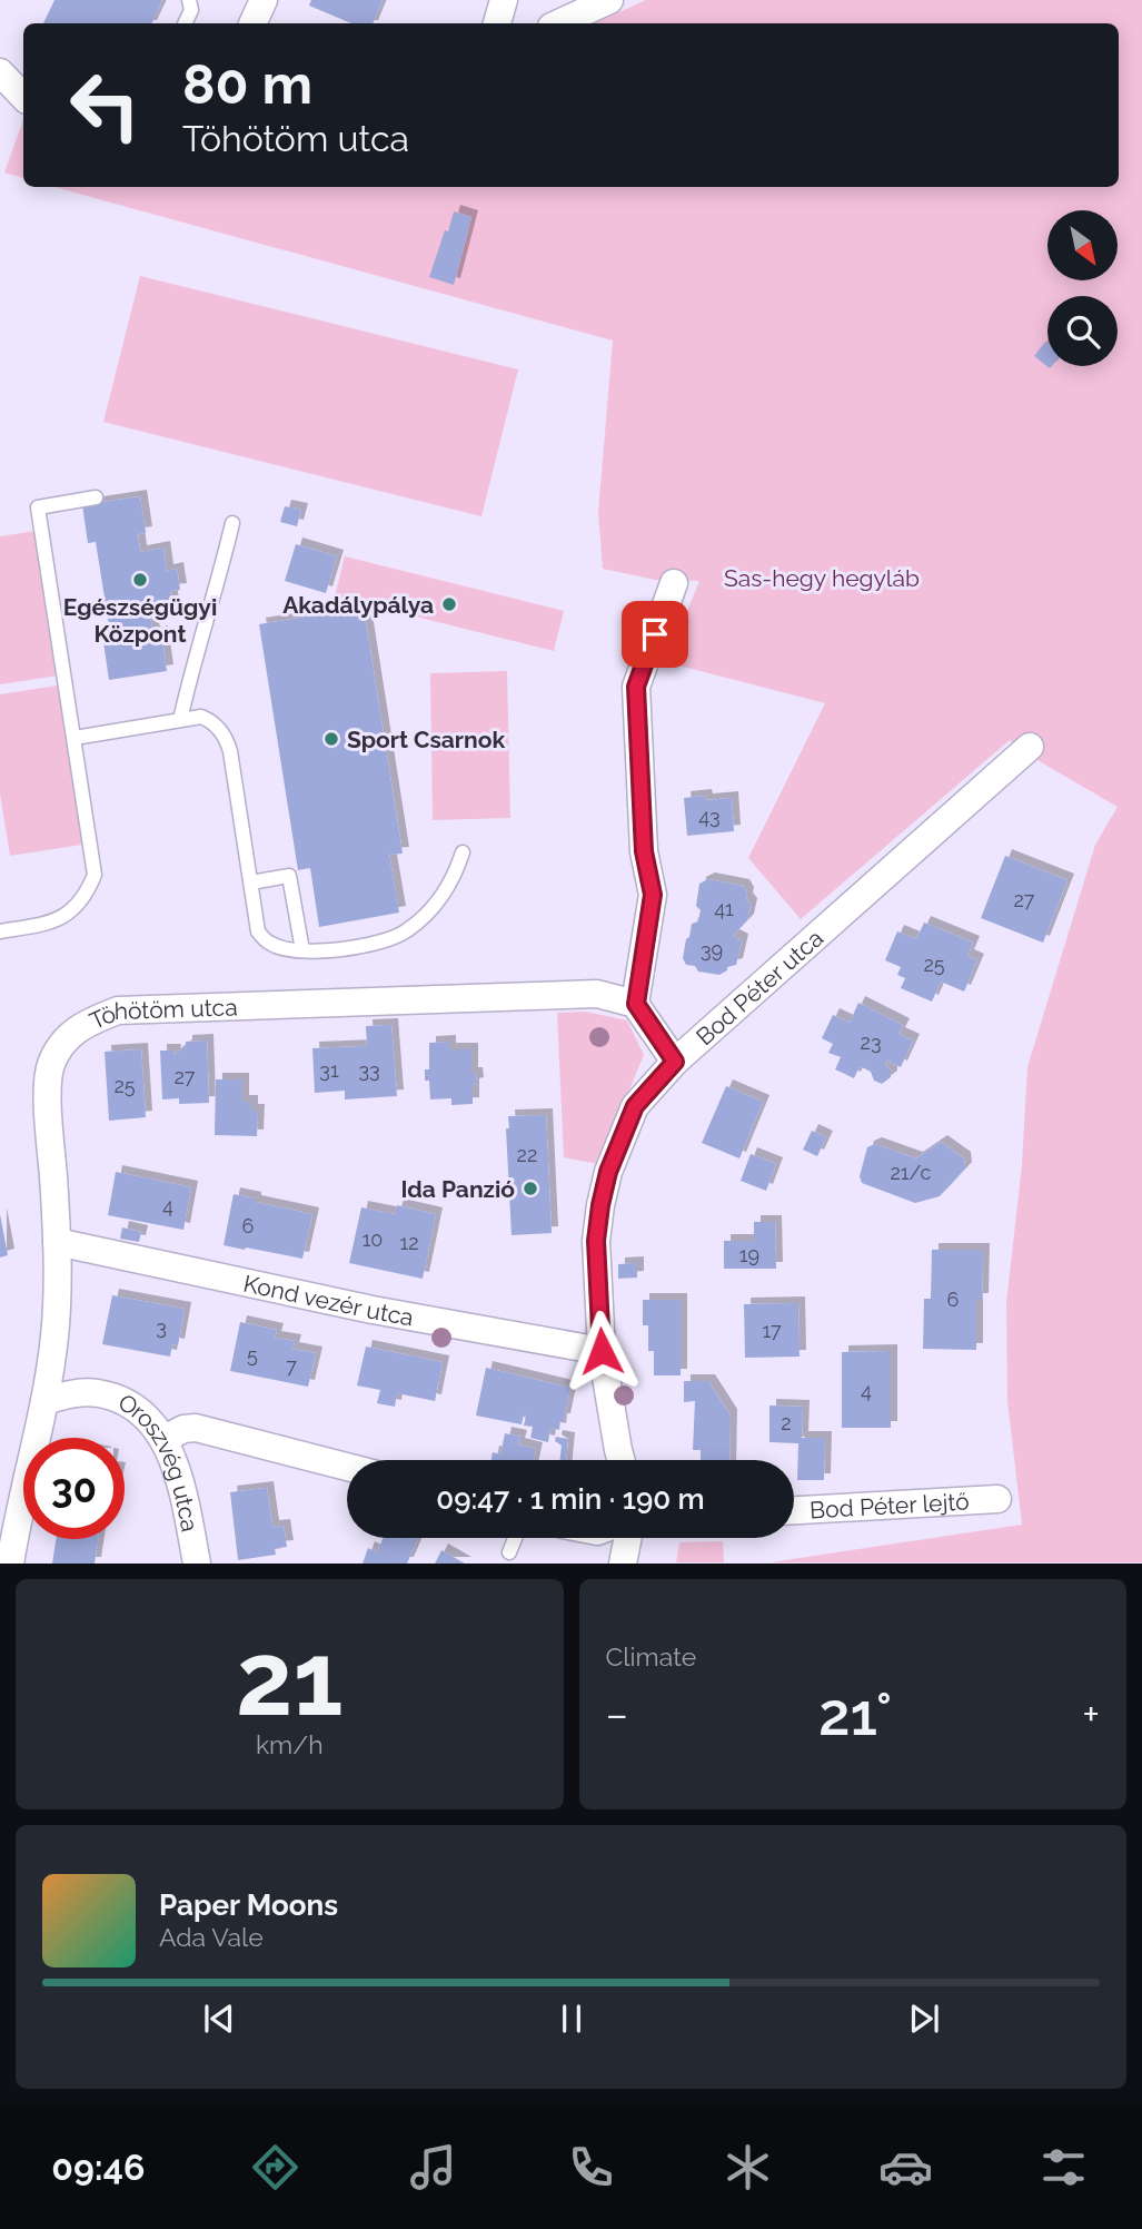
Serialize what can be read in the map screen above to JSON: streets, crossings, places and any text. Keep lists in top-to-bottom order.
{
  "streets": {
    "street": [
      "Bod Péter utca",
      "Töhötöm utca",
      "Kond vezér utca",
      "Oroszvég utca",
      "Bod Péter lejtő"
    ]
  },
  "crossings": [
    ["Bod Péter utca", "Kond vezér utca"],
    ["Töhötöm utca", "Kond vezér utca"],
    ["Töhötöm utca", "Oroszvég utca"]
  ],
  "parks": ["Sas-hegy hegyláb"],
  "places": [
    "Egészségügyi Központ",
    "Akadálypálya",
    "Sport Csarnok",
    "Ida Panzió"
  ],
  "house_numbers": [
    "43",
    "27",
    "41",
    "39",
    "25",
    "23",
    "31",
    "33",
    "27",
    "25",
    "22",
    "21/c",
    "4",
    "6",
    "10",
    "12",
    "19",
    "6",
    "3",
    "17",
    "5",
    "7",
    "4",
    "2"
  ],
  "north": "bottom right",
  "page": {
    "turn": ["80 m", "Töhötöm utca"],
    "limit": "30",
    "trip": "09:47 · 1 min · 190 m",
    "tile": [
      ["21", "km/h"],
      "Climate"
    ],
    "heat": ["−", "21°", "+"],
    "song": ["Paper Moons", "Ada Vale"],
    "tabs": "09:46"
  }
}
